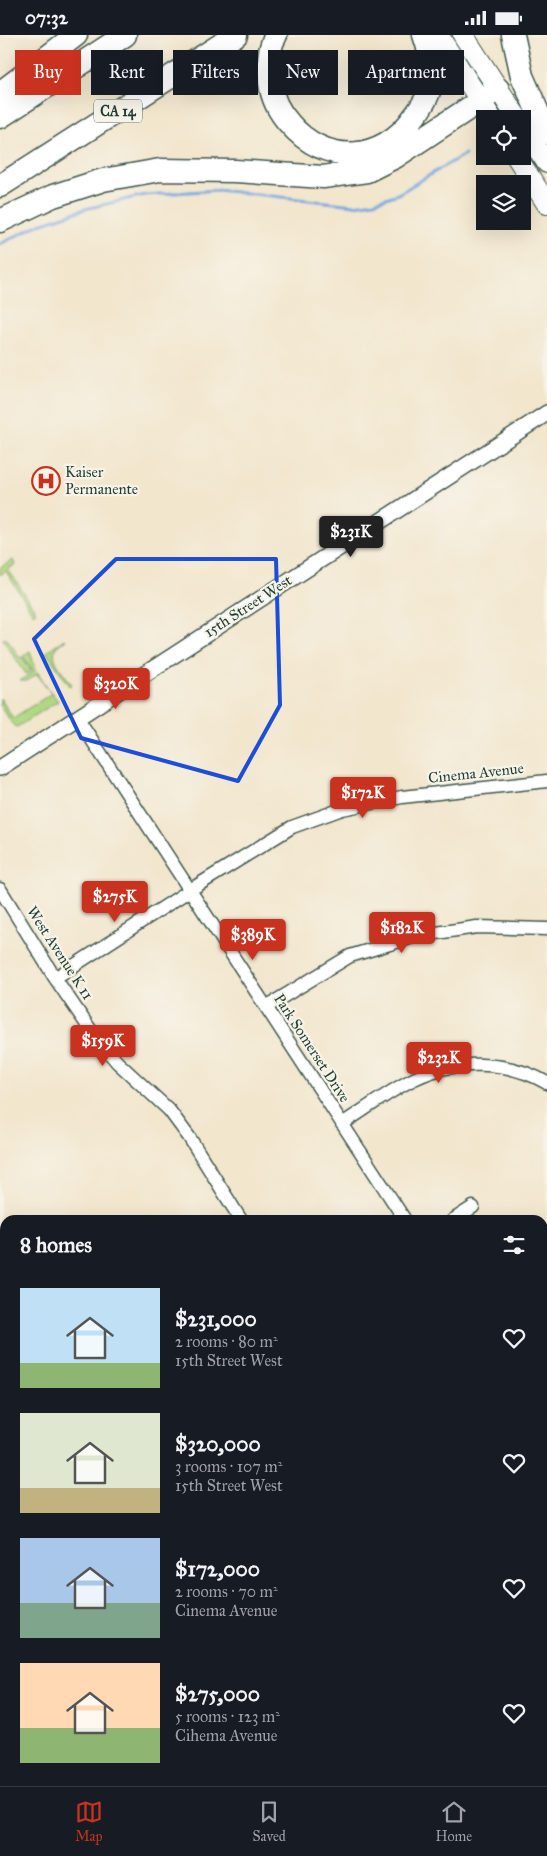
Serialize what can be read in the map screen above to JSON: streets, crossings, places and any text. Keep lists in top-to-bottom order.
{
  "streets": {
    "highway": ["CA 14"],
    "street": [
      "15th Street West",
      "Cinema Avenue",
      "West Avenue K 11",
      "Park Somerset Drive"
    ]
  },
  "crossings": [
    ["15th Street West", "Park Somerset Drive"],
    ["Cinema Avenue", "West Avenue K 11"],
    ["Cinema Avenue", "Park Somerset Drive"]
  ],
  "places": {
    "hospital": ["Kaiser Permanente"]
  },
  "page": {
    "status": "07:32",
    "chip": [
      "Buy",
      "Rent",
      "Filters",
      "New",
      "Apartment"
    ],
    "price": [
      "$231K",
      "$320K",
      "$172K",
      "$275K",
      "$182K",
      "$389K",
      "$159K",
      "$232K"
    ],
    "heading": "8 homes",
    "list": [
      {
        "name": "$231,000",
        "note": "2 rooms · 80 m² · 15th Street West"
      },
      {
        "name": "$320,000",
        "note": "3 rooms · 107 m² · 15th Street West"
      },
      {
        "name": "$172,000",
        "note": "2 rooms · 70 m² · Cinema Avenue"
      },
      {
        "name": "$275,000",
        "note": "5 rooms · 123 m² · Cihema Avenue"
      }
    ],
    "tabs": ["Map", "Saved", "Home"]
  }
}
